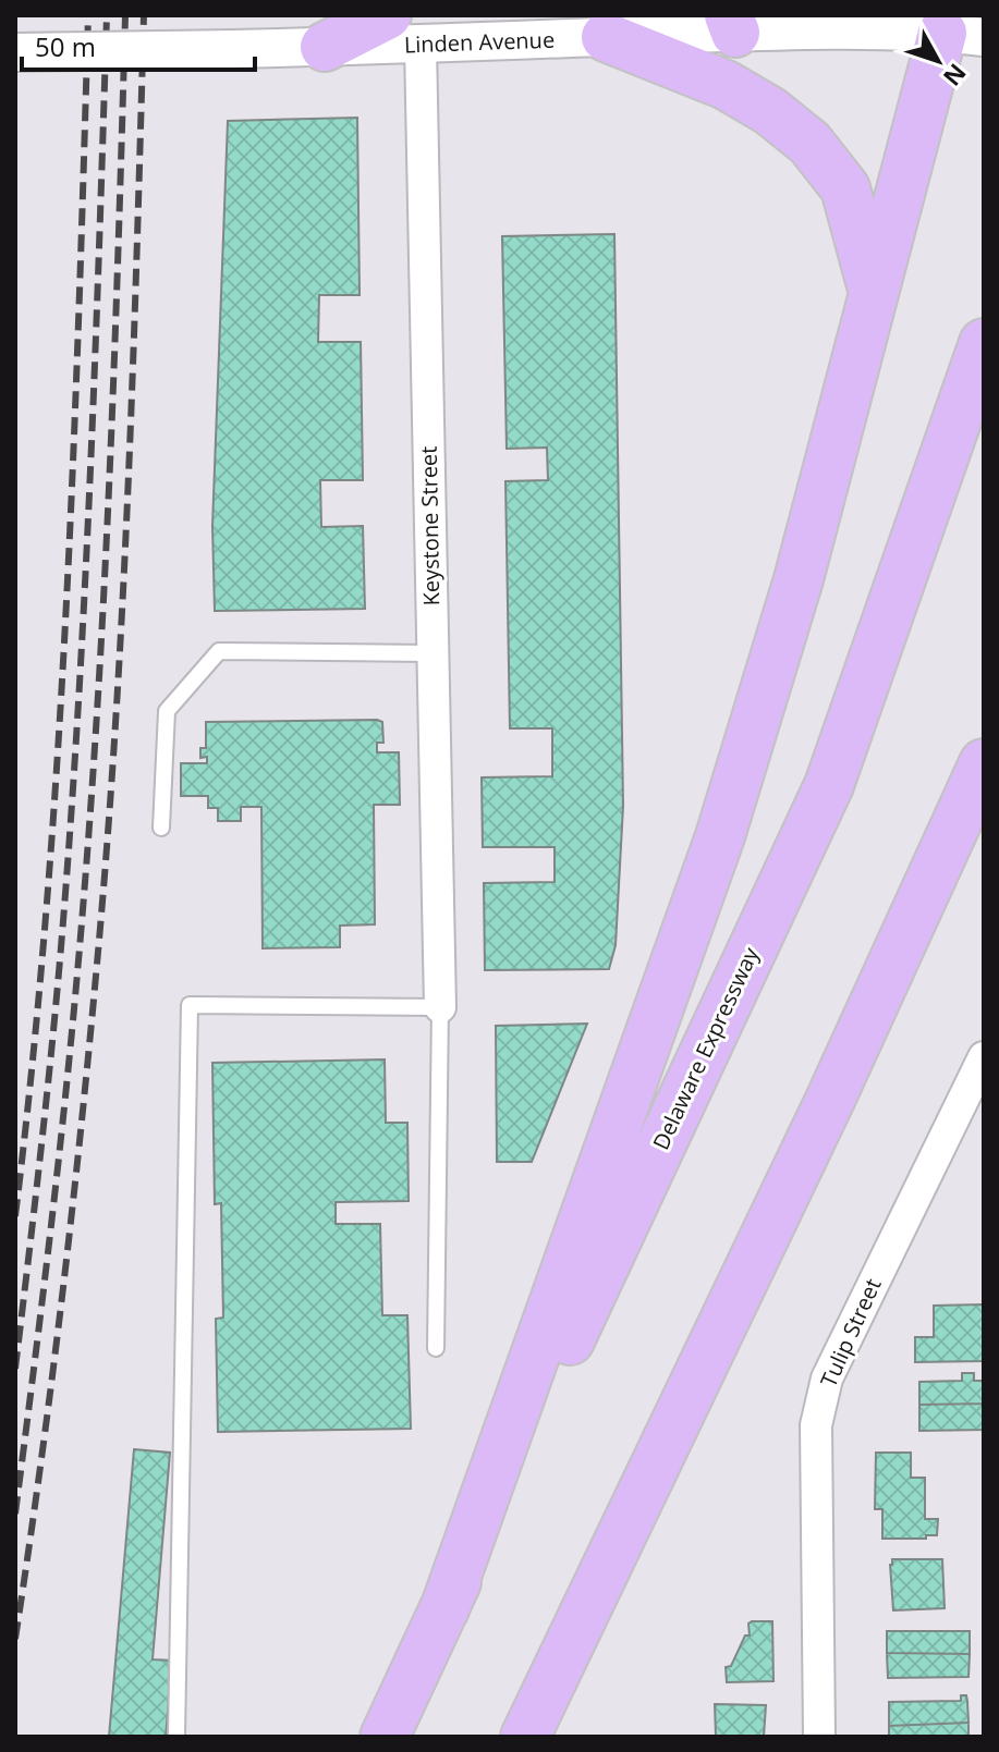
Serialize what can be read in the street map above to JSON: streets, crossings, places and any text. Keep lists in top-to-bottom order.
{
  "streets": {
    "highway": ["Delaware Expressway"],
    "street": ["Linden Avenue", "Keystone Street", "Tulip Street"]
  },
  "crossings": [
    ["Linden Avenue", "Keystone Street"]
  ],
  "scale_bar": "50 m",
  "north": "bottom right"
}
